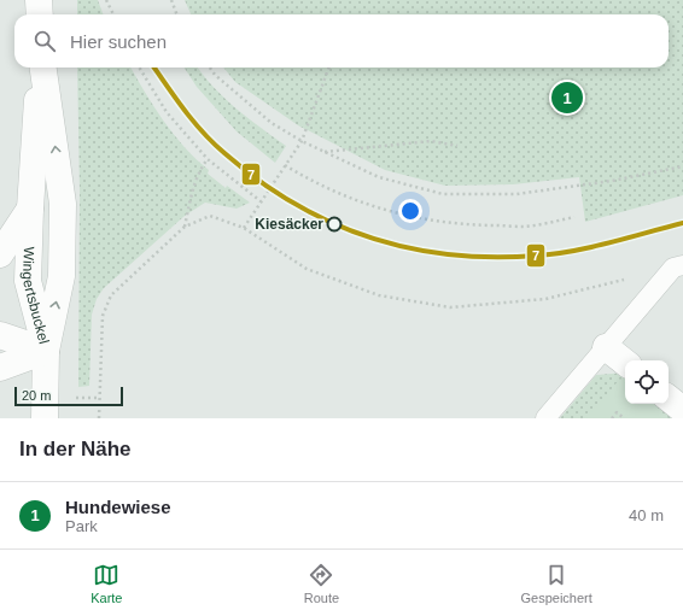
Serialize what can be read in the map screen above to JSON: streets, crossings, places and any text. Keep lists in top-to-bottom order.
{
  "streets": {
    "street": ["Wingertsbuckel"]
  },
  "places": ["Kiesäcker"],
  "lines": ["transit line 7"],
  "scale_bar": "20 m",
  "page": {
    "search": "Hier suchen",
    "pins": "1",
    "scale": "20 m",
    "heading": "In der Nähe",
    "list": [
      {
        "mark": "1",
        "name": "Hundewiese",
        "note": "Park",
        "value": "40 m"
      }
    ],
    "nav": ["Karte", "Route", "Gespeichert"]
  }
}
